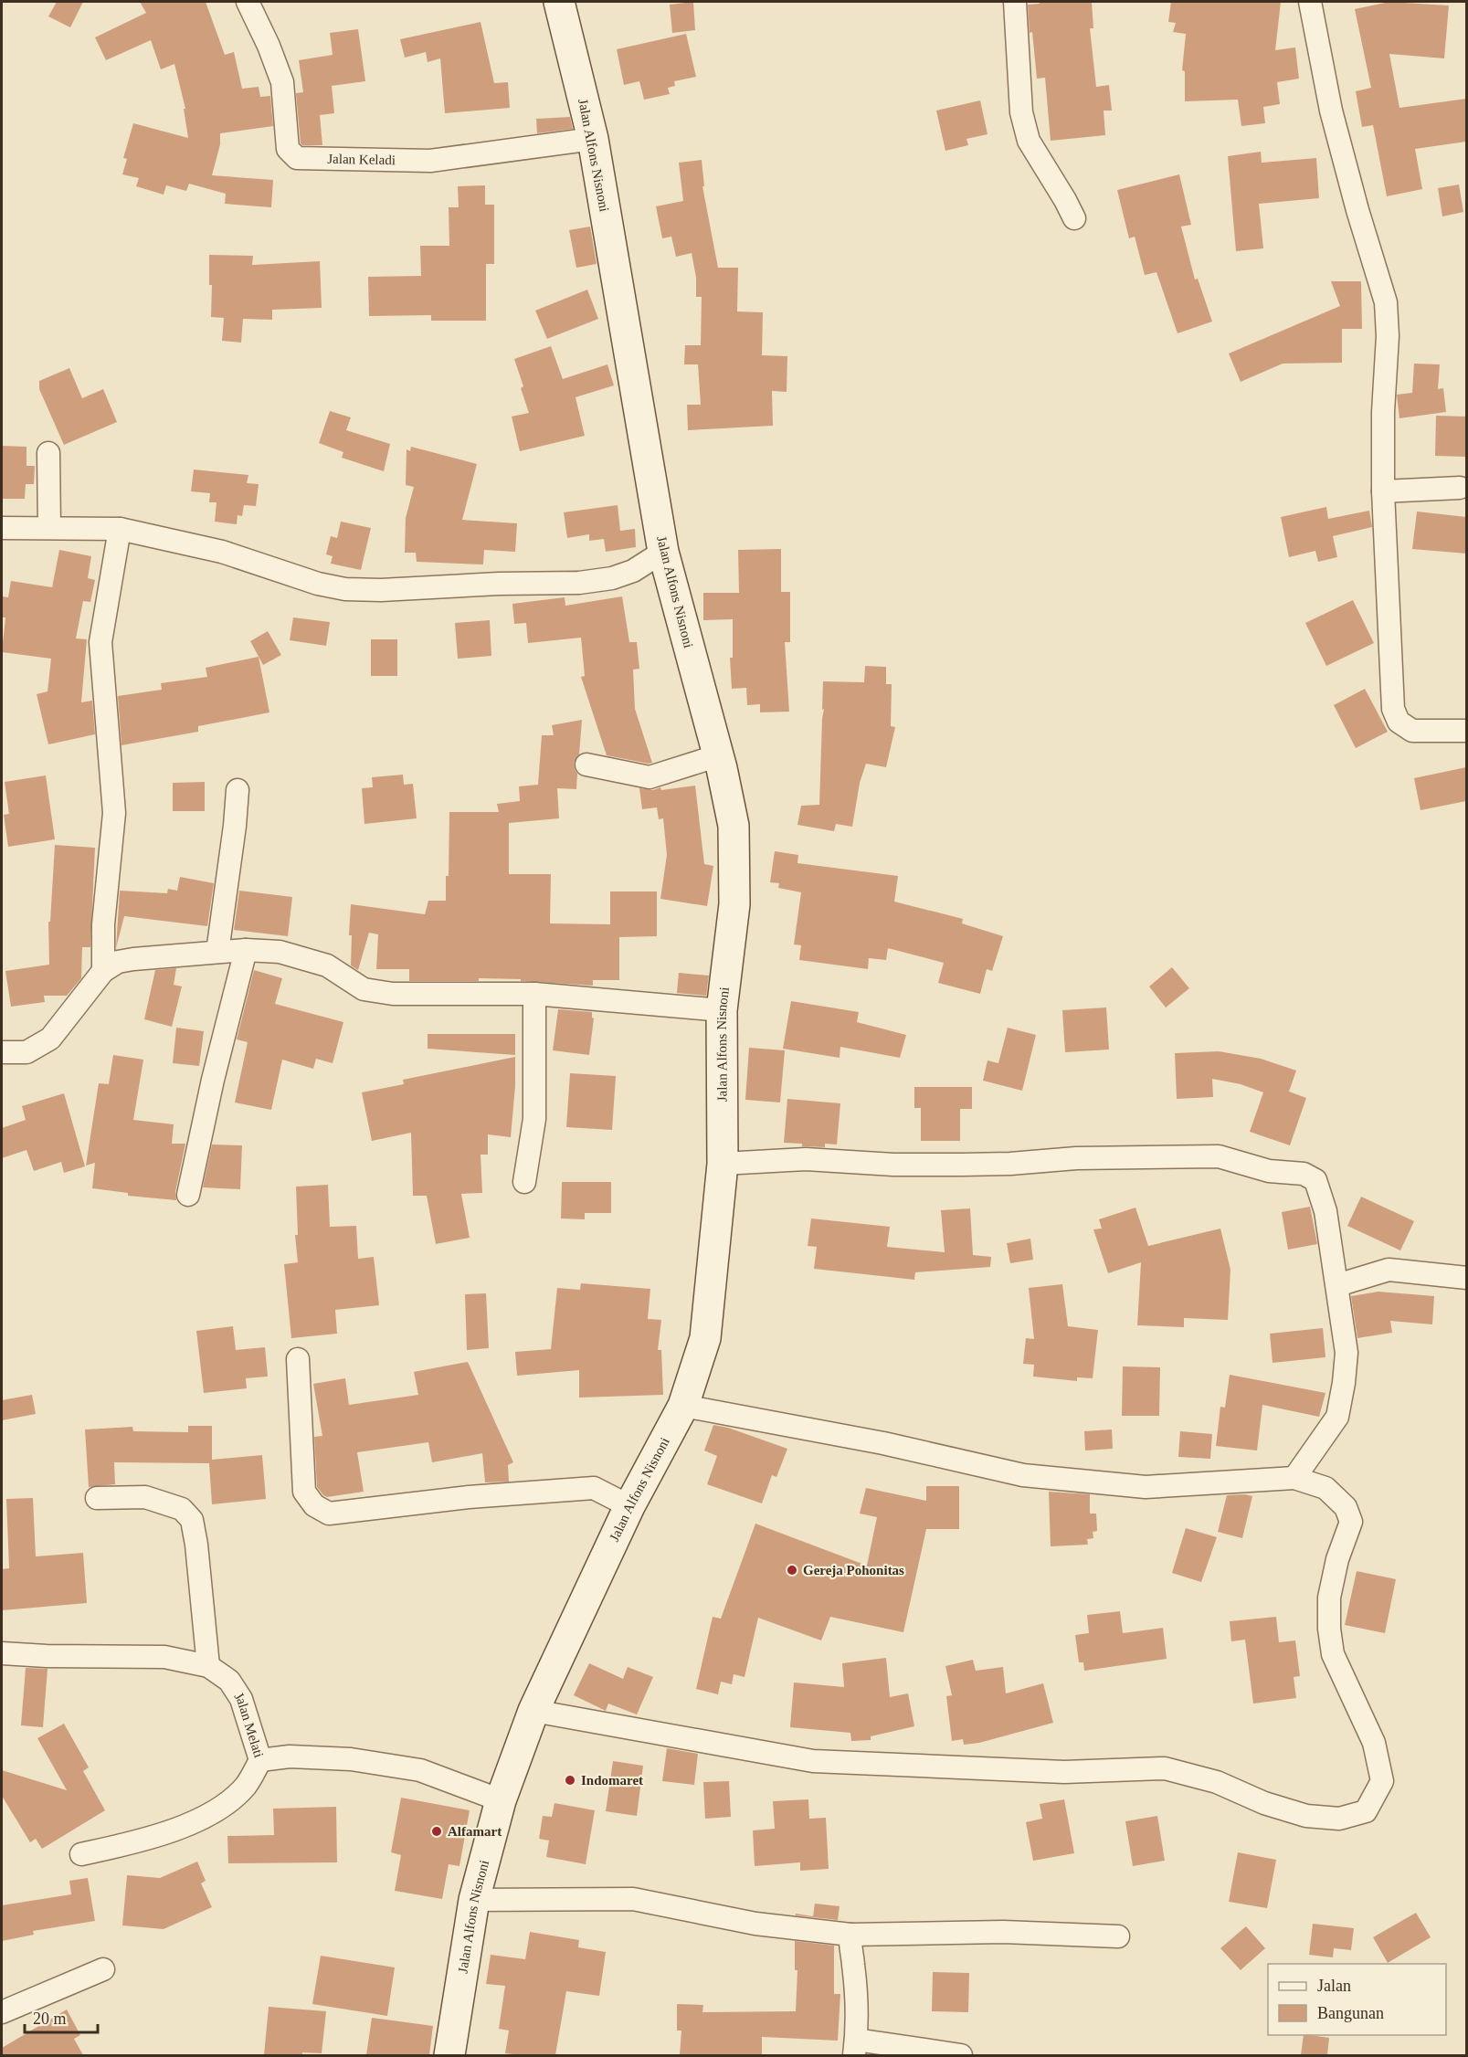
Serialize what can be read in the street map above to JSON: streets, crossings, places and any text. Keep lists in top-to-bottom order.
{
  "streets": {
    "main road": ["Jalan Alfons Nisnoni"],
    "street": ["Jalan Keladi", "Jalan Melati"]
  },
  "crossings": [
    ["Jalan Alfons Nisnoni", "Jalan Keladi"],
    ["Jalan Alfons Nisnoni", "Jalan Melati"]
  ],
  "places": ["Gereja Pohonitas", "Indomaret", "Alfamart"],
  "legend": ["Jalan", "Bangunan"],
  "scale_bar": "20 m"
}
